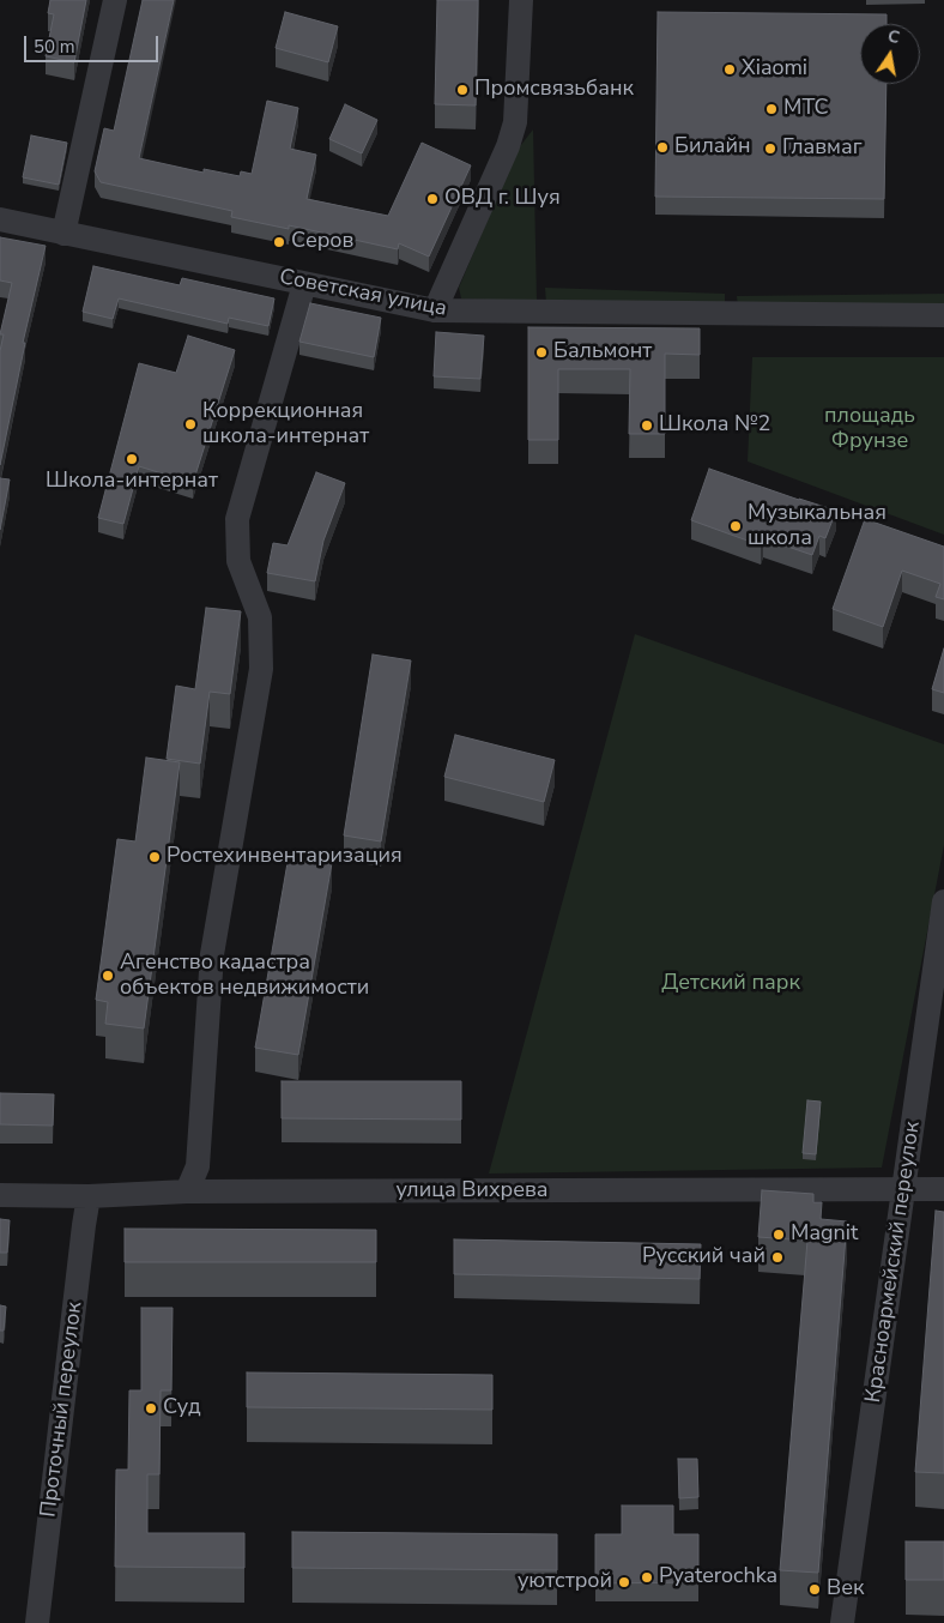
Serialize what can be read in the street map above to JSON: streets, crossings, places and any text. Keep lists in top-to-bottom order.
{
  "streets": {
    "street": [
      "Советская улица",
      "улица Вихрева",
      "Красноармейский переулок",
      "Проточный переулок"
    ]
  },
  "crossings": [
    ["улица Вихрева", "Красноармейский переулок"],
    ["улица Вихрева", "Проточный переулок"]
  ],
  "parks": ["площадь Фрунзе", "Детский парк"],
  "places": [
    "Xiaomi",
    "Промсвязьбанк",
    "МТС",
    "Билайн",
    "Главмаг",
    "ОВД г. Шуя",
    "Серов",
    "Бальмонт",
    "Коррекционная школа-интернат",
    "Школа №2",
    "Школа-интернат",
    "Музыкальная школа",
    "Ростехинвентаризация",
    "Агенство кадастра объектов недвижимости",
    "Magnit",
    "Русский чай",
    "Суд",
    "Pyaterochka",
    "уютстрой",
    "Век"
  ],
  "scale_bar": "50 m",
  "north": "top"
}
